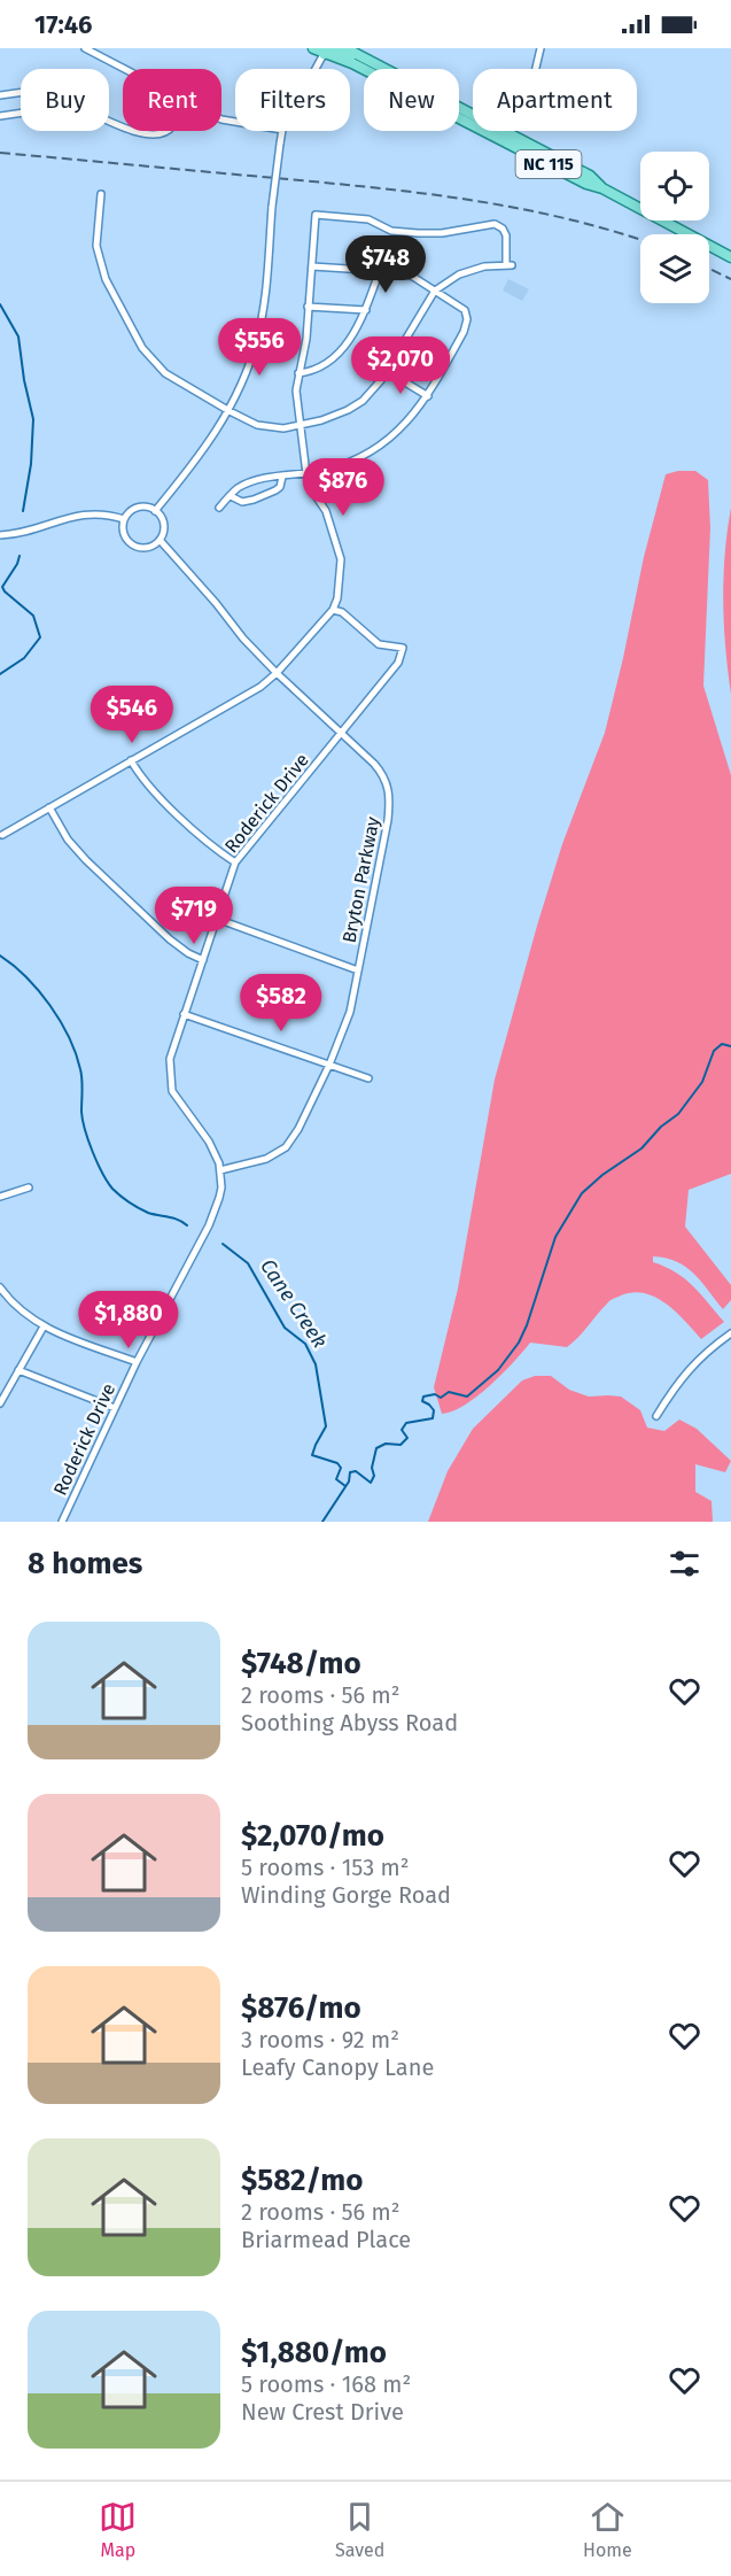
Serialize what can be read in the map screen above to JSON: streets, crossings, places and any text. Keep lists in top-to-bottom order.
{
  "streets": {
    "main road": ["NC 115"],
    "street": ["Roderick Drive", "Bryton Parkway"]
  },
  "crossings": [
    ["Roderick Drive", "Bryton Parkway"]
  ],
  "water": ["Cane Creek"],
  "page": {
    "status": "17:46",
    "chip": [
      "Buy",
      "Rent",
      "Filters",
      "New",
      "Apartment"
    ],
    "price": [
      "$748",
      "$556",
      "$2,070",
      "$876",
      "$546",
      "$719",
      "$582",
      "$1,880"
    ],
    "heading": "8 homes",
    "list": [
      {
        "name": "$748/mo",
        "note": "2 rooms · 56 m² · Soothing Abyss Road"
      },
      {
        "name": "$2,070/mo",
        "note": "5 rooms · 153 m² · Winding Gorge Road"
      },
      {
        "name": "$876/mo",
        "note": "3 rooms · 92 m² · Leafy Canopy Lane"
      },
      {
        "name": "$582/mo",
        "note": "2 rooms · 56 m² · Briarmead Place"
      },
      {
        "name": "$1,880/mo",
        "note": "5 rooms · 168 m² · New Crest Drive"
      }
    ],
    "tabs": ["Map", "Saved", "Home"]
  }
}
